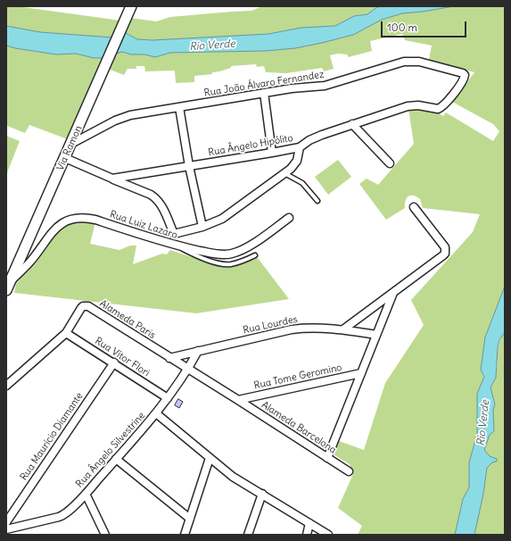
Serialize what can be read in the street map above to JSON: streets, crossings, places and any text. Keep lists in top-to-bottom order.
{
  "streets": {
    "main road": ["Via Ramon"],
    "street": [
      "Rua João Álvaro Fernandez",
      "Rua Ângelo Hipólito",
      "Rua Luiz Lazaro",
      "Alameda Paris",
      "Rua Lourdes",
      "Rua Vítor Flori",
      "Rua Tome Geromino",
      "Alameda Barcelona",
      "Rua Maurício Diamante",
      "Rua Ângelo Silvestrine"
    ]
  },
  "crossings": [
    ["Rua João Álvaro Fernandez", "Rua Ângelo Hipólito"],
    ["Rua João Álvaro Fernandez", "Via Ramon"],
    ["Via Ramon", "Rua Luiz Lazaro"],
    ["Alameda Paris", "Rua Lourdes"],
    ["Alameda Paris", "Rua Vítor Flori"],
    ["Alameda Paris", "Alameda Barcelona"],
    ["Alameda Paris", "Rua Ângelo Silvestrine"],
    ["Rua Lourdes", "Rua Ângelo Silvestrine"],
    ["Rua Vítor Flori", "Rua Maurício Diamante"],
    ["Rua Vítor Flori", "Rua Ângelo Silvestrine"],
    ["Rua Tome Geromino", "Alameda Barcelona"],
    ["Alameda Barcelona", "Rua Ângelo Silvestrine"]
  ],
  "water": ["Rio Verde"],
  "scale_bar": "100 m"
}
